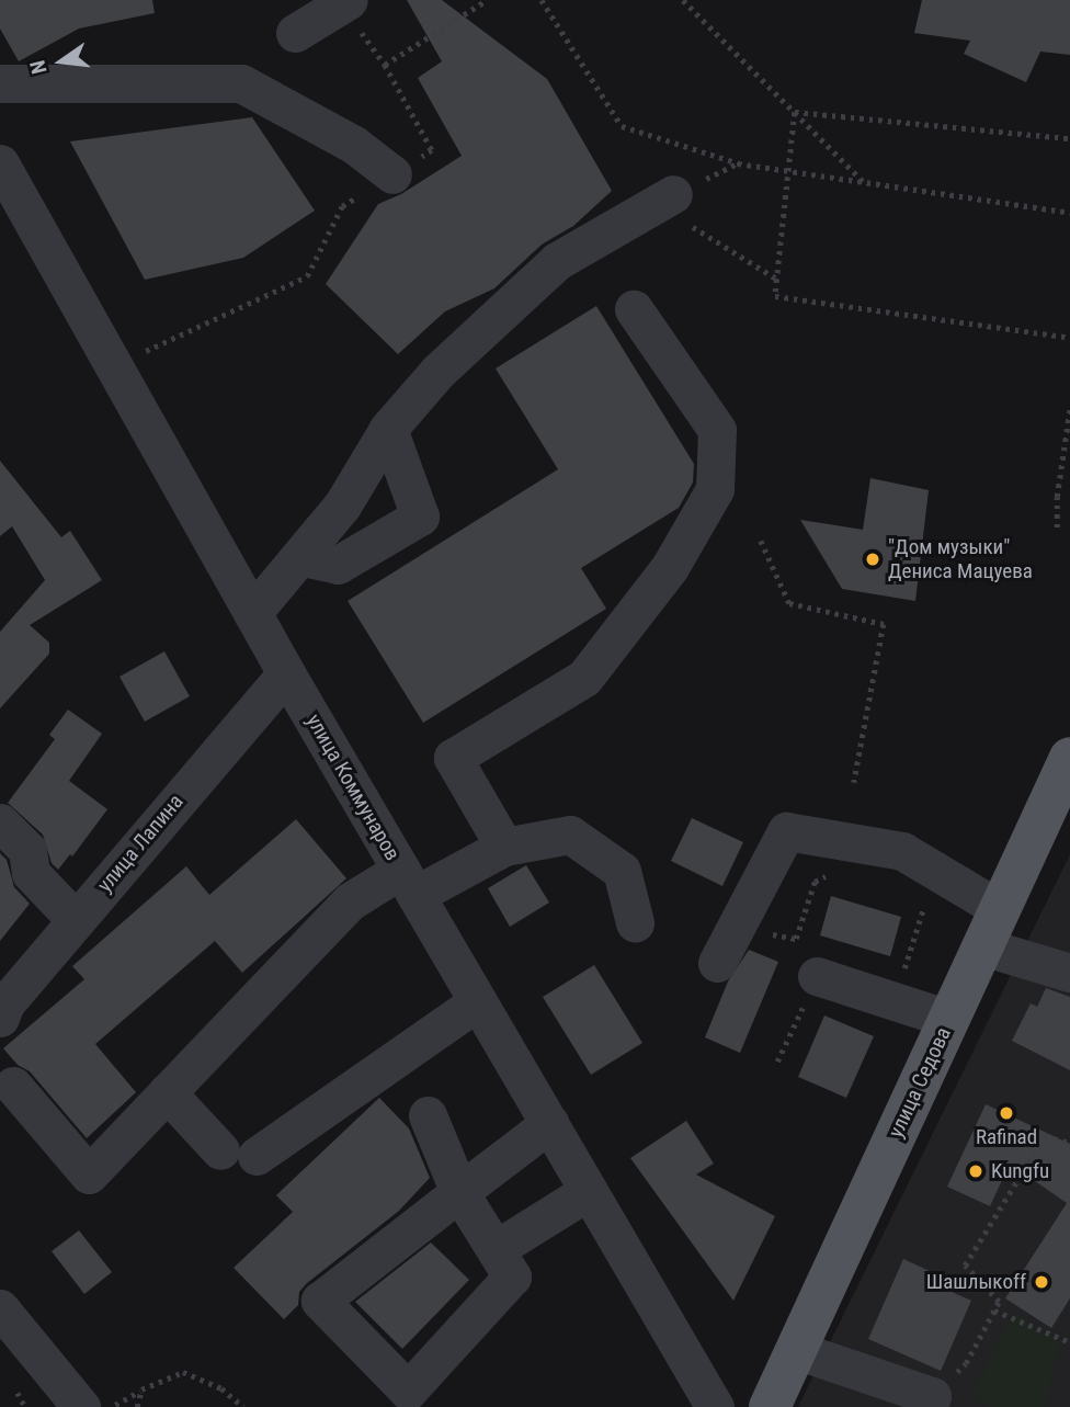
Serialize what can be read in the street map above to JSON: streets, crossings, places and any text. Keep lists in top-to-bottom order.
{
  "streets": {
    "main road": ["улица Седова"],
    "street": ["улица Коммунаров", "улица Лапина"]
  },
  "crossings": [
    ["улица Коммунаров", "улица Лапина"]
  ],
  "places": [
    "\"Дом музыки\" Дениса Мацуева",
    "Rafinad",
    "Kungfu",
    "Шашлыкoff"
  ],
  "north": "left"
}
